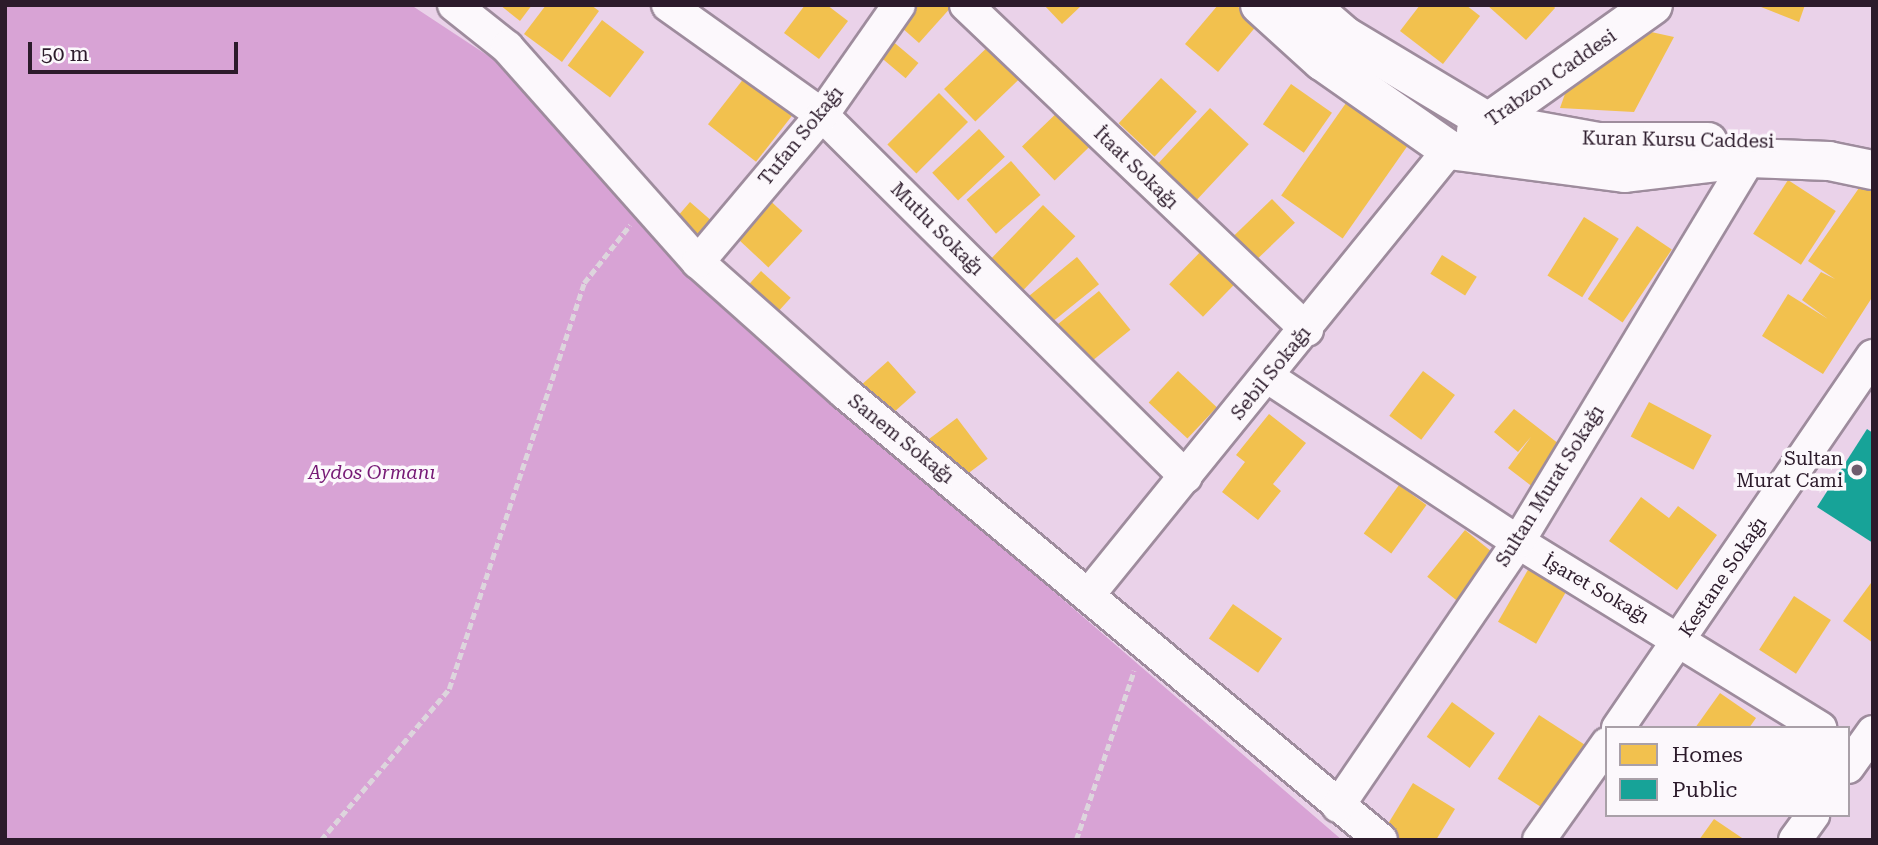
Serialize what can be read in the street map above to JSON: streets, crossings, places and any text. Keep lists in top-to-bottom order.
{
  "streets": {
    "main road": ["Trabzon Caddesi", "Kuran Kursu Caddesi"],
    "street": [
      "Tufan Sokağı",
      "İtaat Sokağı",
      "Mutlu Sokağı",
      "Sebil Sokağı",
      "Sanem Sokağı",
      "Sultan Murat Sokağı",
      "Kestane Sokağı",
      "İşaret Sokağı"
    ]
  },
  "crossings": [
    ["Trabzon Caddesi", "Kuran Kursu Caddesi"],
    ["Trabzon Caddesi", "Sebil Sokağı"],
    ["Tufan Sokağı", "Mutlu Sokağı"],
    ["Tufan Sokağı", "Sanem Sokağı"],
    ["Kuran Kursu Caddesi", "Sebil Sokağı"],
    ["Kuran Kursu Caddesi", "Sultan Murat Sokağı"],
    ["İtaat Sokağı", "Sebil Sokağı"],
    ["Mutlu Sokağı", "Sebil Sokağı"],
    ["Sebil Sokağı", "Sanem Sokağı"],
    ["Sebil Sokağı", "İşaret Sokağı"],
    ["Sanem Sokağı", "Sultan Murat Sokağı"],
    ["Sultan Murat Sokağı", "İşaret Sokağı"],
    ["Kestane Sokağı", "İşaret Sokağı"]
  ],
  "parks": ["Aydos Ormanı"],
  "places": ["Sultan Murat Cami"],
  "legend": ["Homes", "Public"],
  "scale_bar": "50 m"
}
